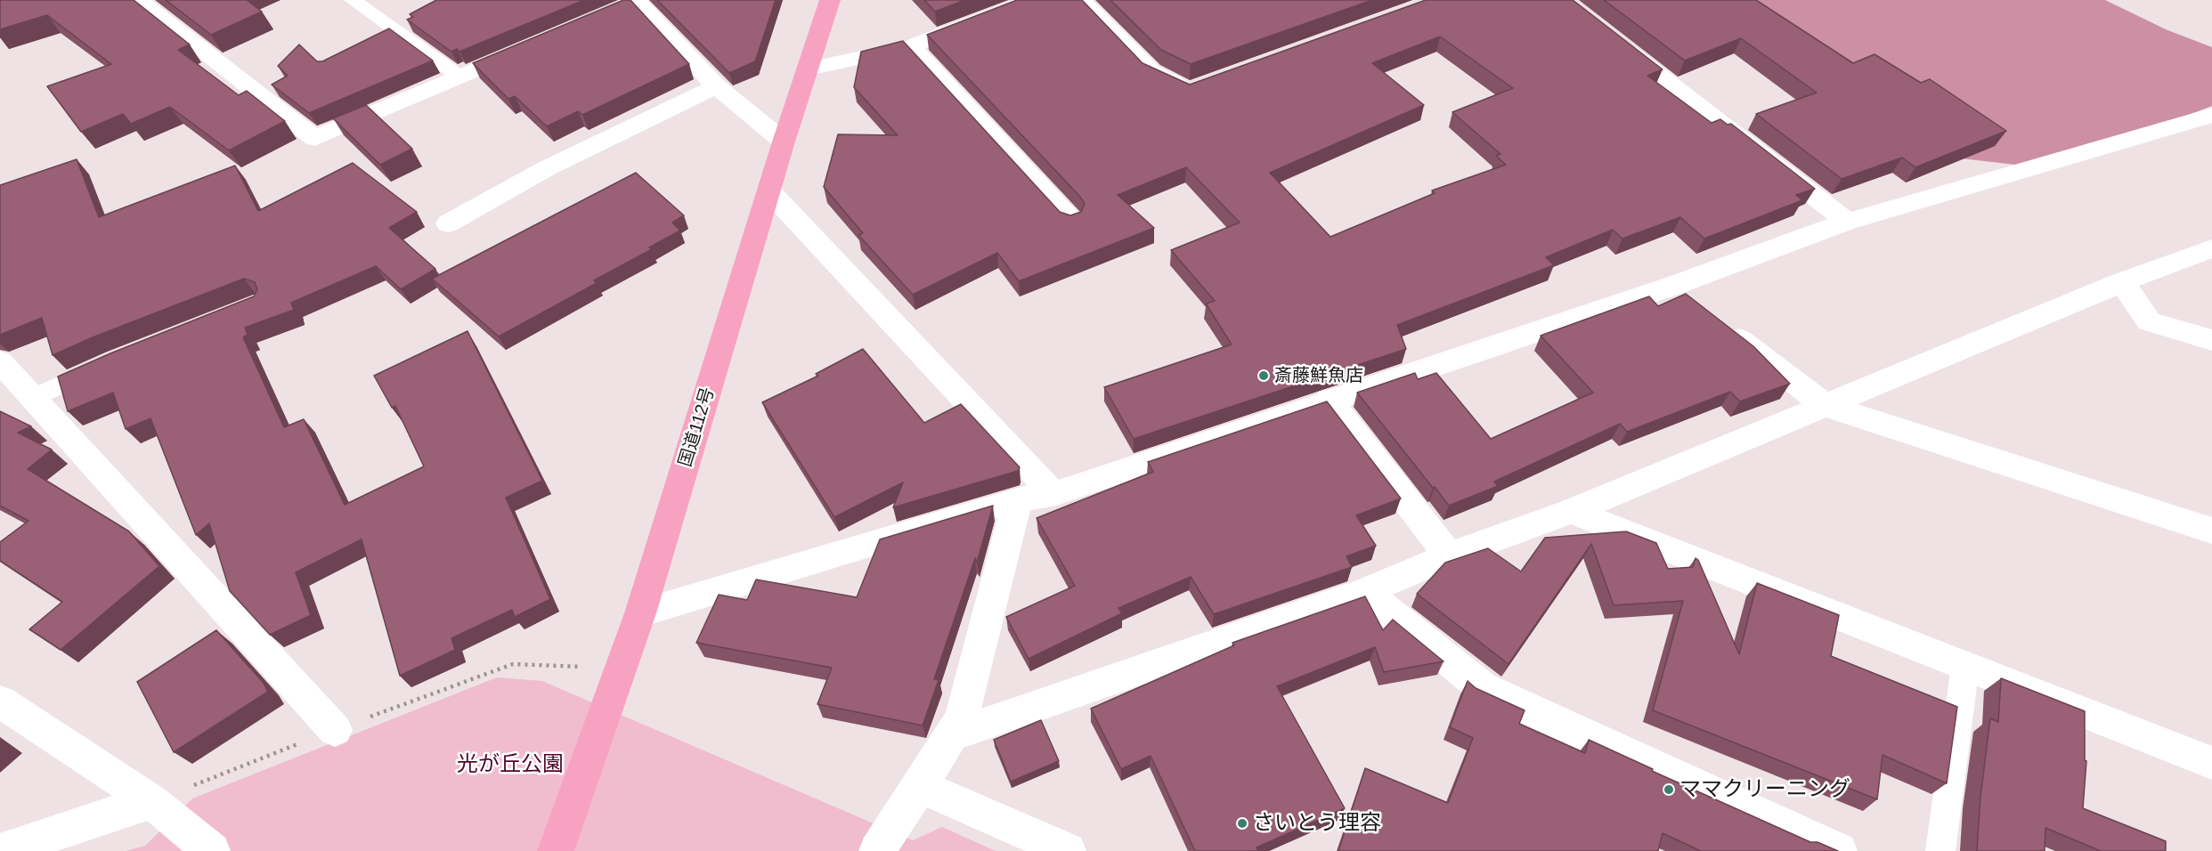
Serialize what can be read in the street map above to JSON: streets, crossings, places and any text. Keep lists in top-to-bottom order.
{
  "streets": {
    "highway": ["国道112号"]
  },
  "parks": ["光が丘公園"],
  "places": ["斎藤鮮魚店", "ママクリーニング", "さいとう理容"]
}
